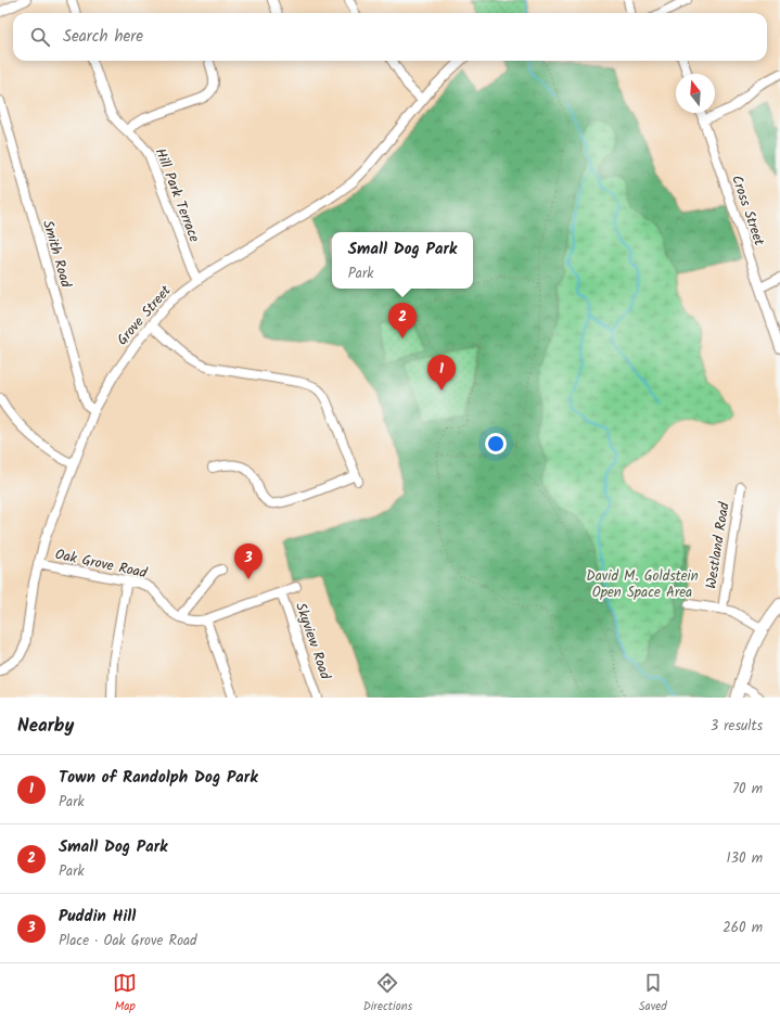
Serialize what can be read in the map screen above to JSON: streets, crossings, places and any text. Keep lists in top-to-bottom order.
{
  "streets": {
    "street": [
      "Hill Park Terrace",
      "Cross Street",
      "Smith Road",
      "Grove Street",
      "Westland Road",
      "Oak Grove Road",
      "Skyview Road"
    ]
  },
  "crossings": [
    ["Hill Park Terrace", "Grove Street"],
    ["Smith Road", "Grove Street"],
    ["Grove Street", "Oak Grove Road"]
  ],
  "parks": ["David M. Goldstein Open Space Area"],
  "north": "top",
  "page": {
    "search": "Search here",
    "popup": ["Small Dog Park", "Park"],
    "pins": ["2", "1", "3"],
    "heading": ["Nearby", "3 results"],
    "list": [
      {
        "mark": "1",
        "name": "Town of Randolph Dog Park",
        "note": "Park",
        "value": "70 m"
      },
      {
        "mark": "2",
        "name": "Small Dog Park",
        "note": "Park",
        "value": "130 m"
      },
      {
        "mark": "3",
        "name": "Puddin Hill",
        "note": "Place · Oak Grove Road",
        "value": "260 m"
      }
    ],
    "nav": ["Map", "Directions", "Saved"]
  }
}
